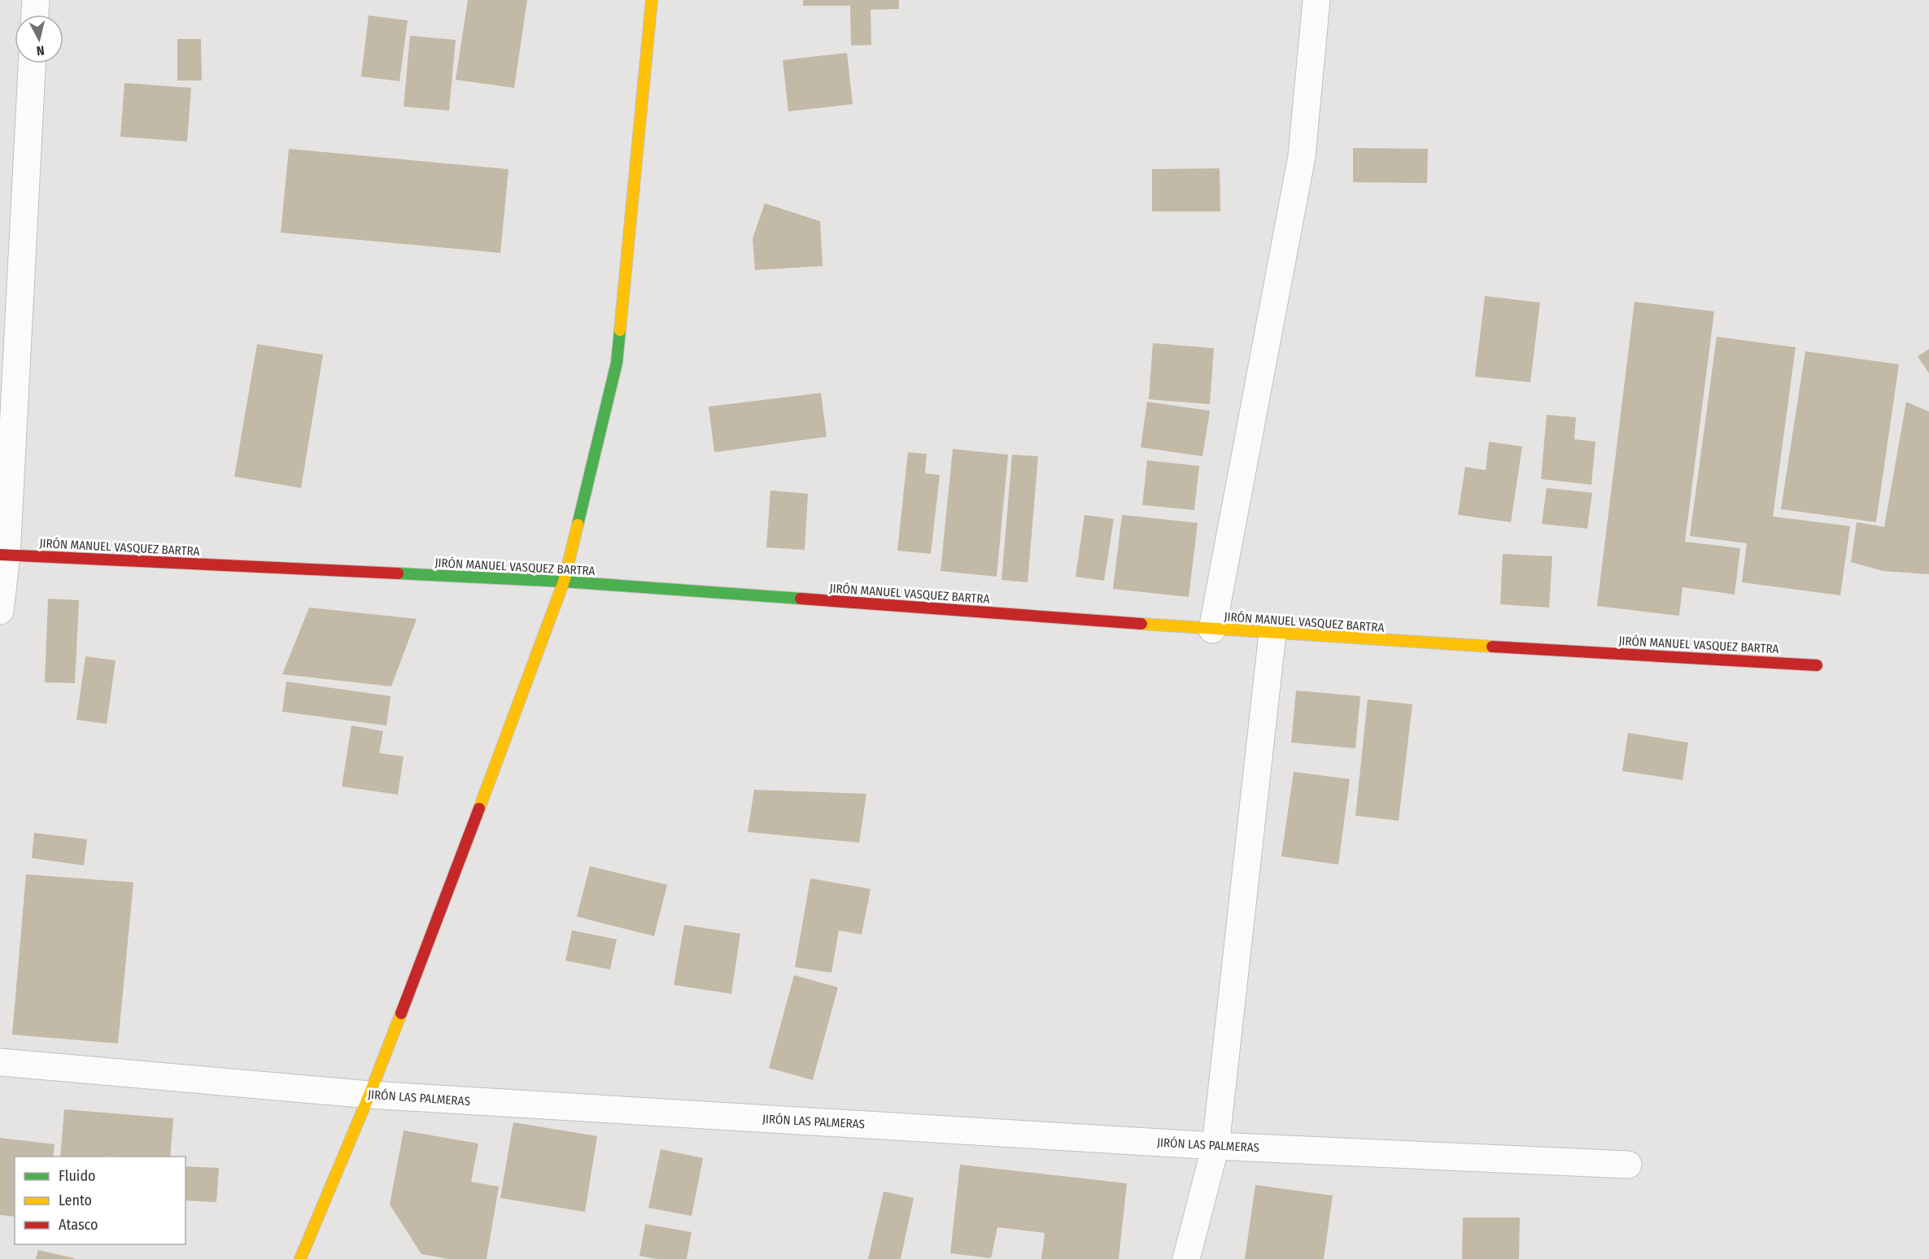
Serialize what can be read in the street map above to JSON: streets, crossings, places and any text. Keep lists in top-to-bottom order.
{
  "streets": {
    "main road": ["JIRÓN MANUEL VASQUEZ BARTRA"],
    "street": ["JIRÓN LAS PALMERAS"]
  },
  "legend": ["Fluido", "Lento", "Atasco"],
  "north": "bottom"
}
